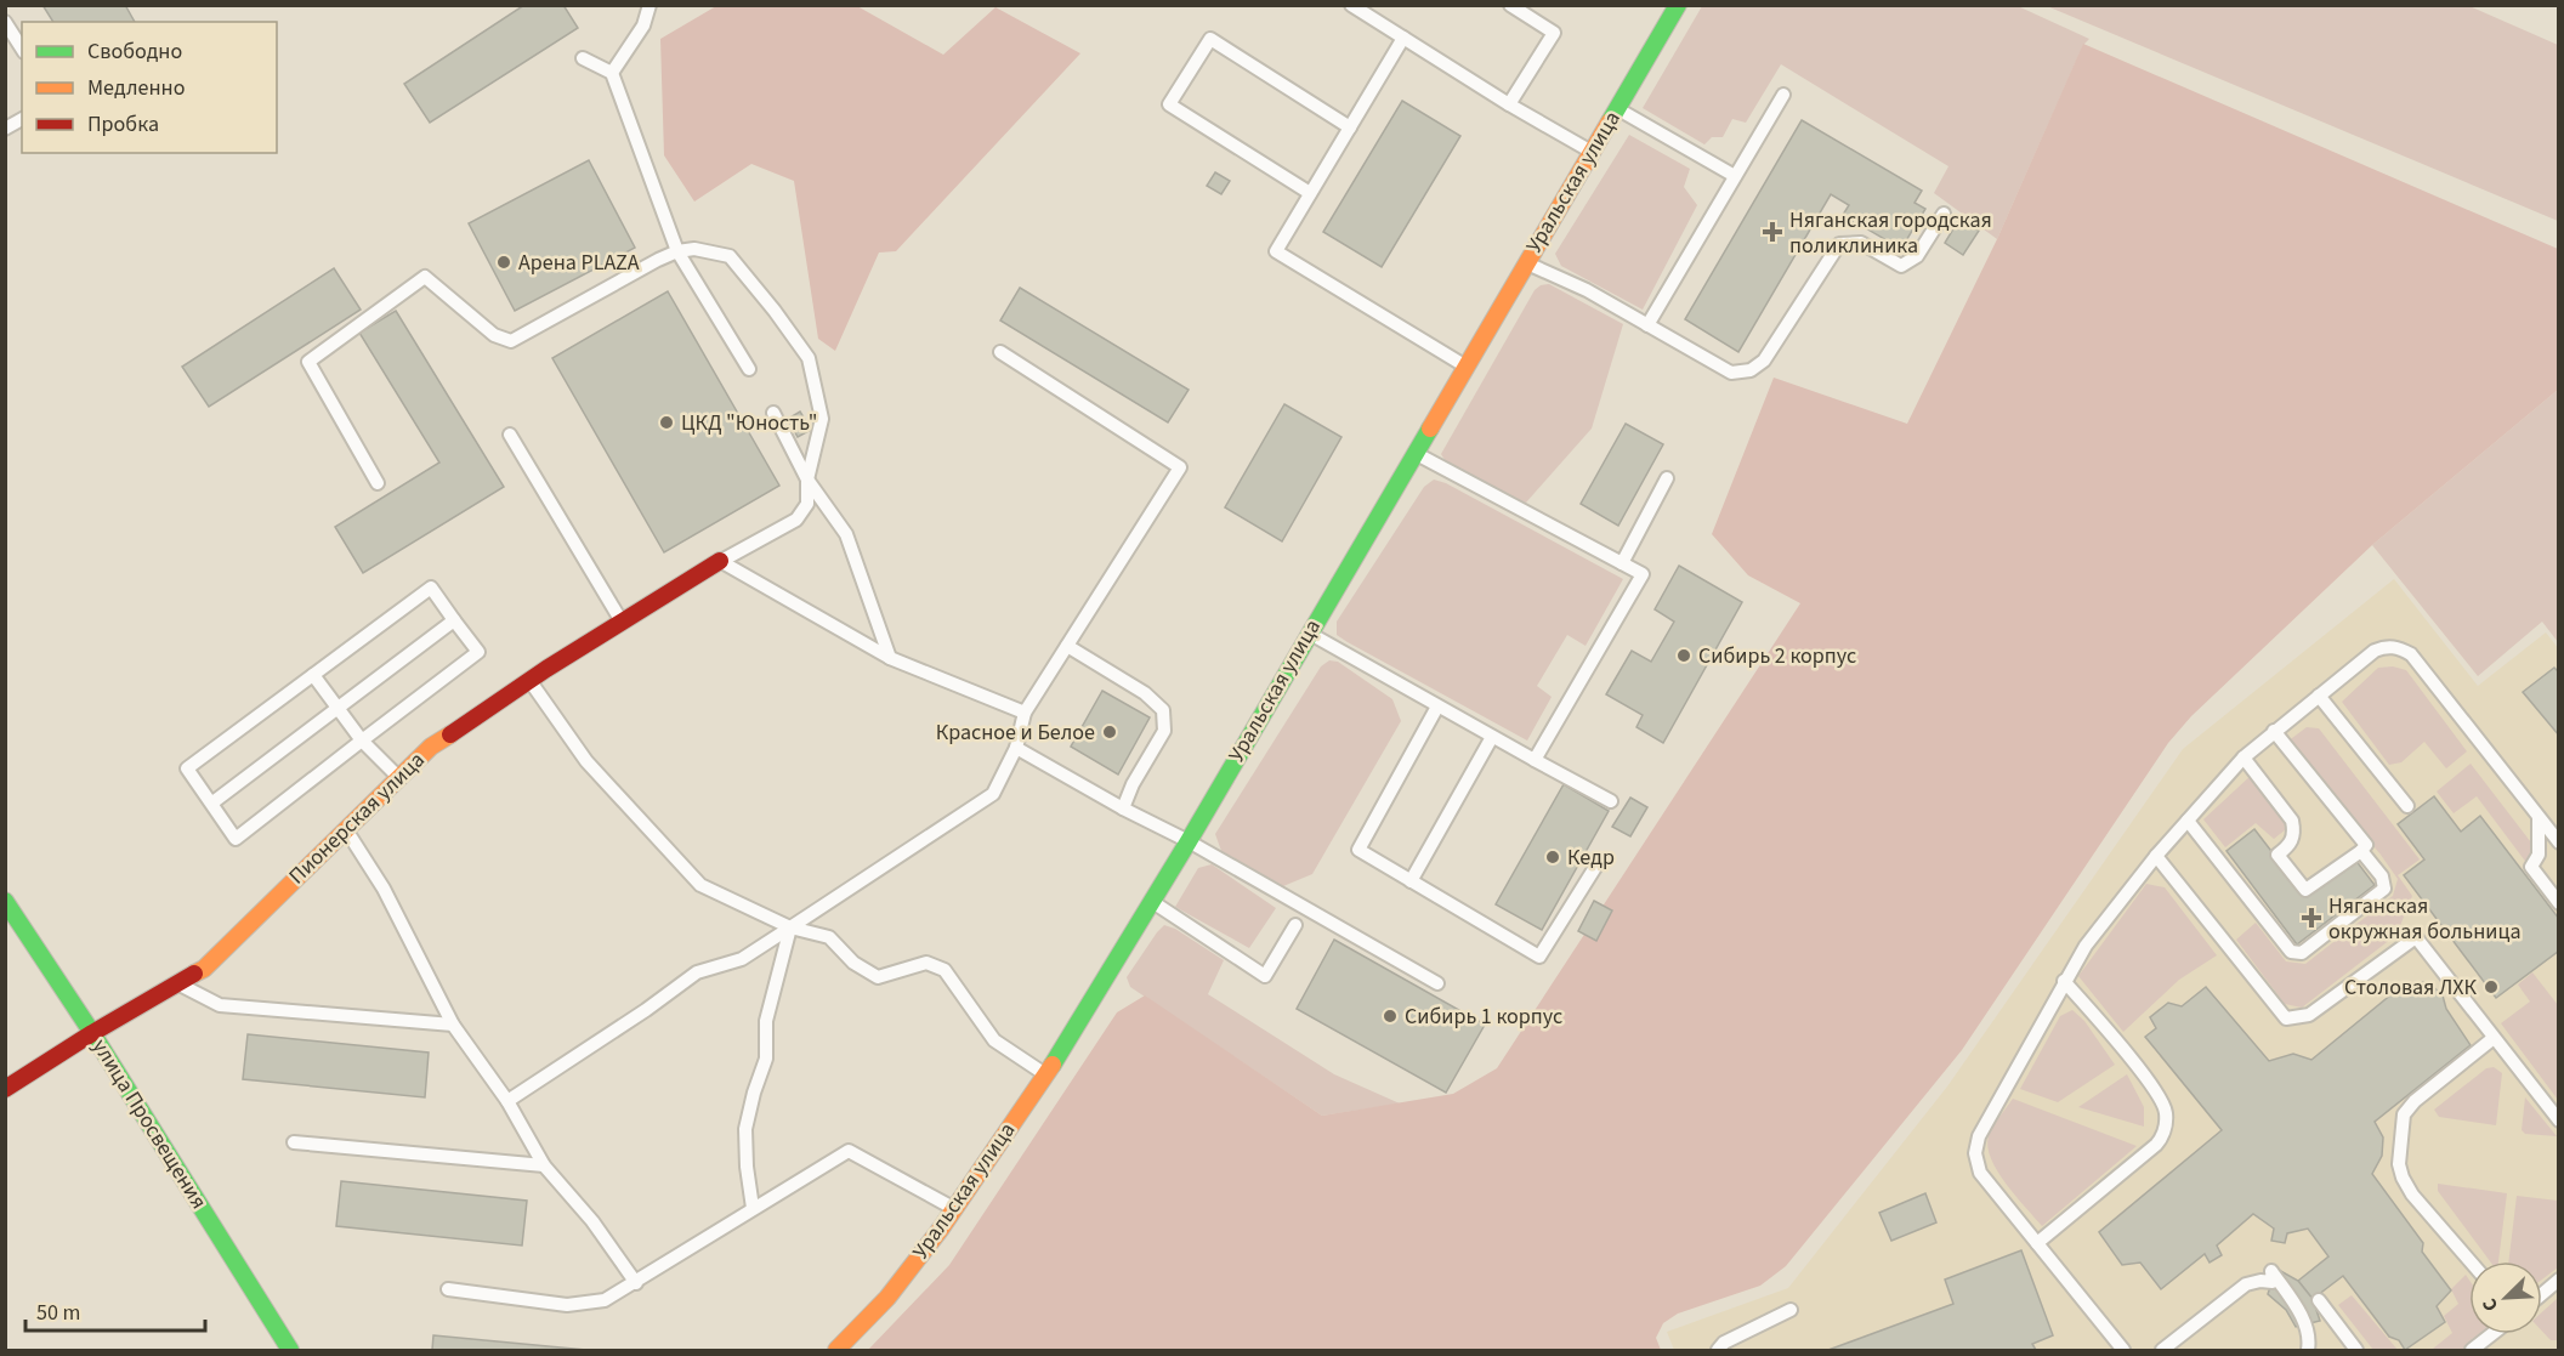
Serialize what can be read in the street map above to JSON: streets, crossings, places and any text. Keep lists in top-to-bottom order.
{
  "streets": {
    "street": ["Уральская улица", "Пионерская улица", "улица Просвещения"]
  },
  "crossings": [
    ["Пионерская улица", "улица Просвещения"]
  ],
  "places": {
    "health": ["Няганская городская поликлиника", "Няганская окружная больница"],
    "other": [
      "Арена PLAZA",
      "ЦКД \"Юность\"",
      "Сибирь 2 корпус",
      "Красное и Белое",
      "Кедр",
      "Столовая ЛХК",
      "Сибирь 1 корпус"
    ]
  },
  "legend": ["Свободно", "Медленно", "Пробка"],
  "scale_bar": "50 m",
  "north": "bottom left"
}
